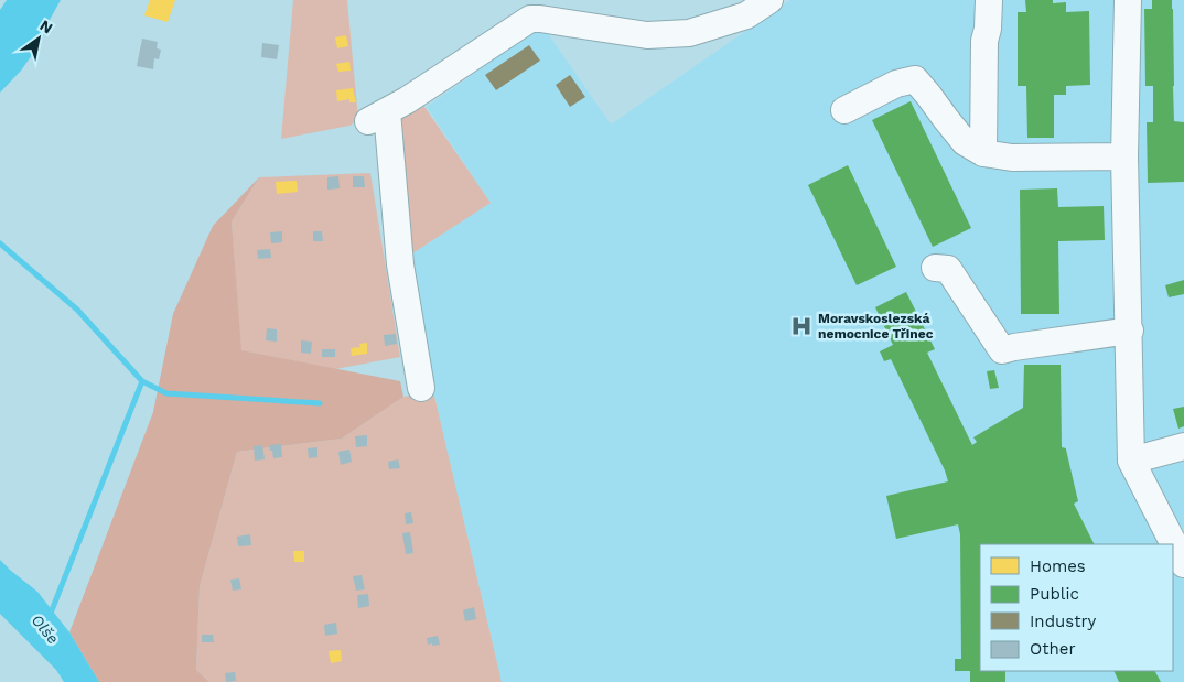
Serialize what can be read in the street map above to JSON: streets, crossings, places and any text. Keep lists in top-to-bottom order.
{
  "water": ["Olše"],
  "places": {
    "hospital": ["Moravskoslezská nemocnice Třinec"]
  },
  "legend": [
    "Homes",
    "Public",
    "Industry",
    "Other"
  ],
  "north": "top right"
}
